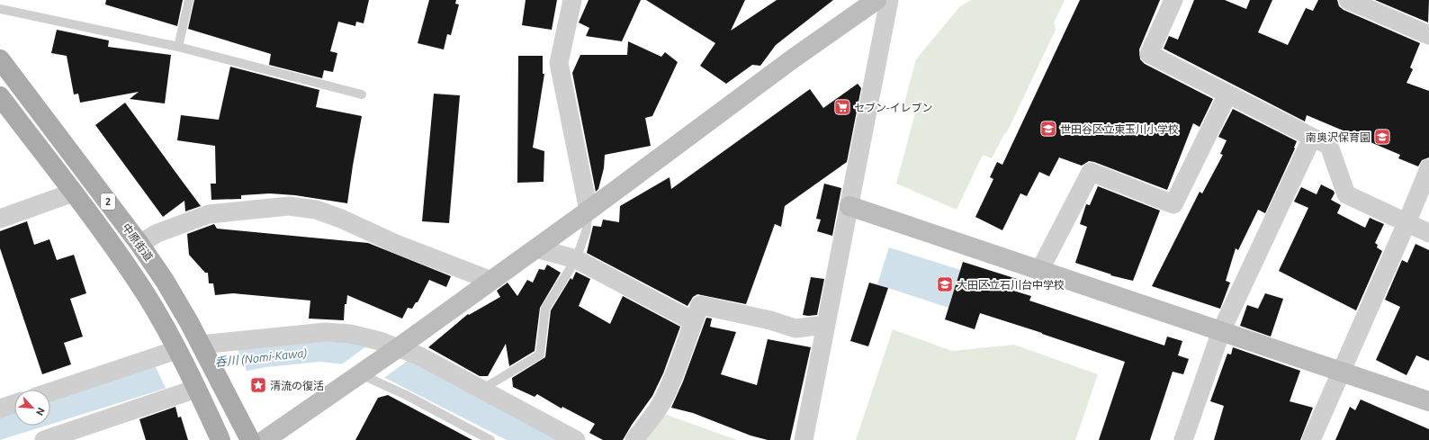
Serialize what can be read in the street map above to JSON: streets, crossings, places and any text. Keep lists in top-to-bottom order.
{
  "streets": {
    "main road": ["2", "中原街道"]
  },
  "water": ["呑川 (Nomi-Kawa)"],
  "places": {
    "supermarket": ["セブン-イレブン"],
    "school or university": ["世田谷区立東玉川小学校", "南奥沢保育園", "大田区立石川台中学校"],
    "place": ["清流の復活"]
  },
  "north": "bottom right"
}
